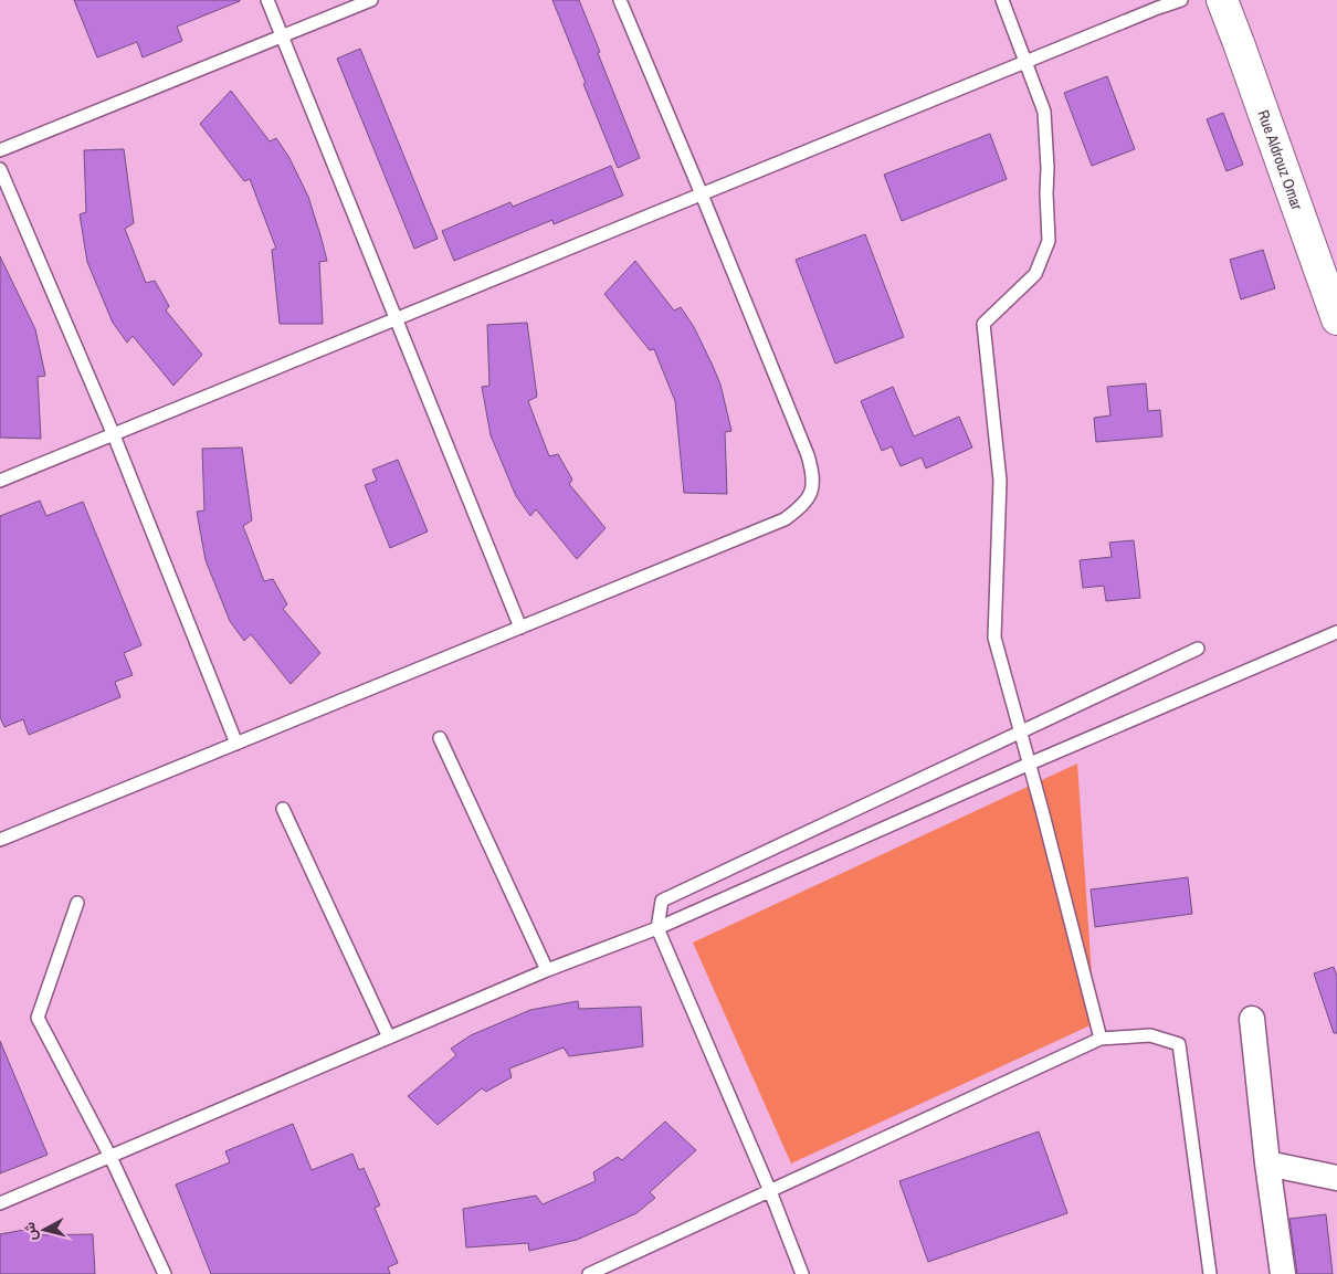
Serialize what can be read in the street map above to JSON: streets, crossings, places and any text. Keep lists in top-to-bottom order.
{
  "streets": {
    "street": ["Rue Aldrouz Omar"]
  },
  "north": "left"
}
